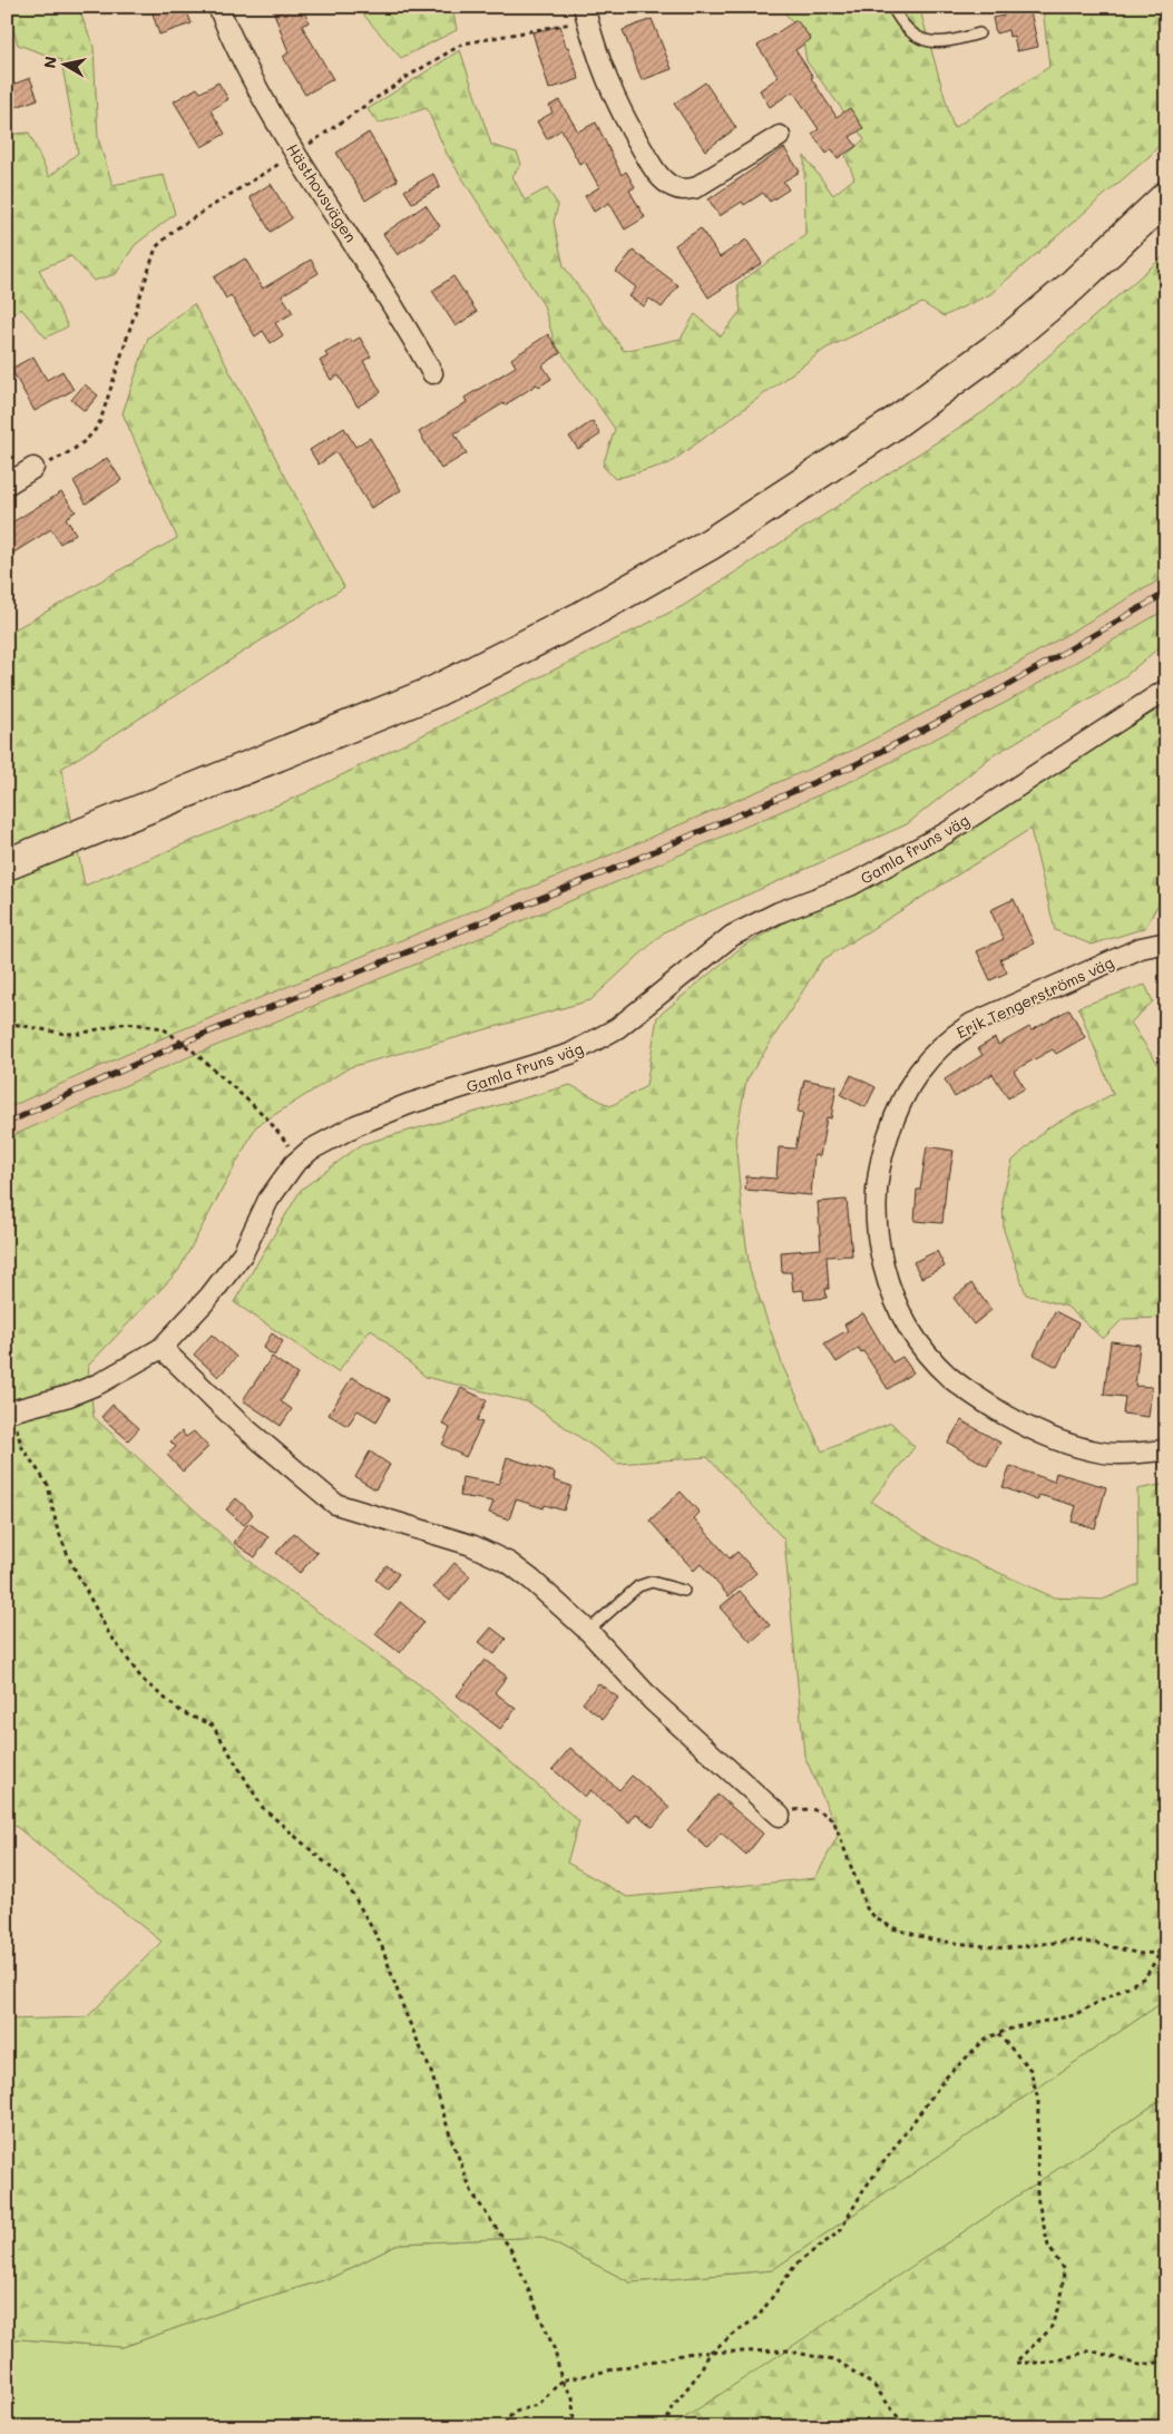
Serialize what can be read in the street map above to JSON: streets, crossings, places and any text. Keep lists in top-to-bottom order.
{
  "streets": {
    "street": ["Hästhovsvägen", "Gamla fruns väg", "Erik Tengerströms väg"]
  },
  "north": "left"
}
